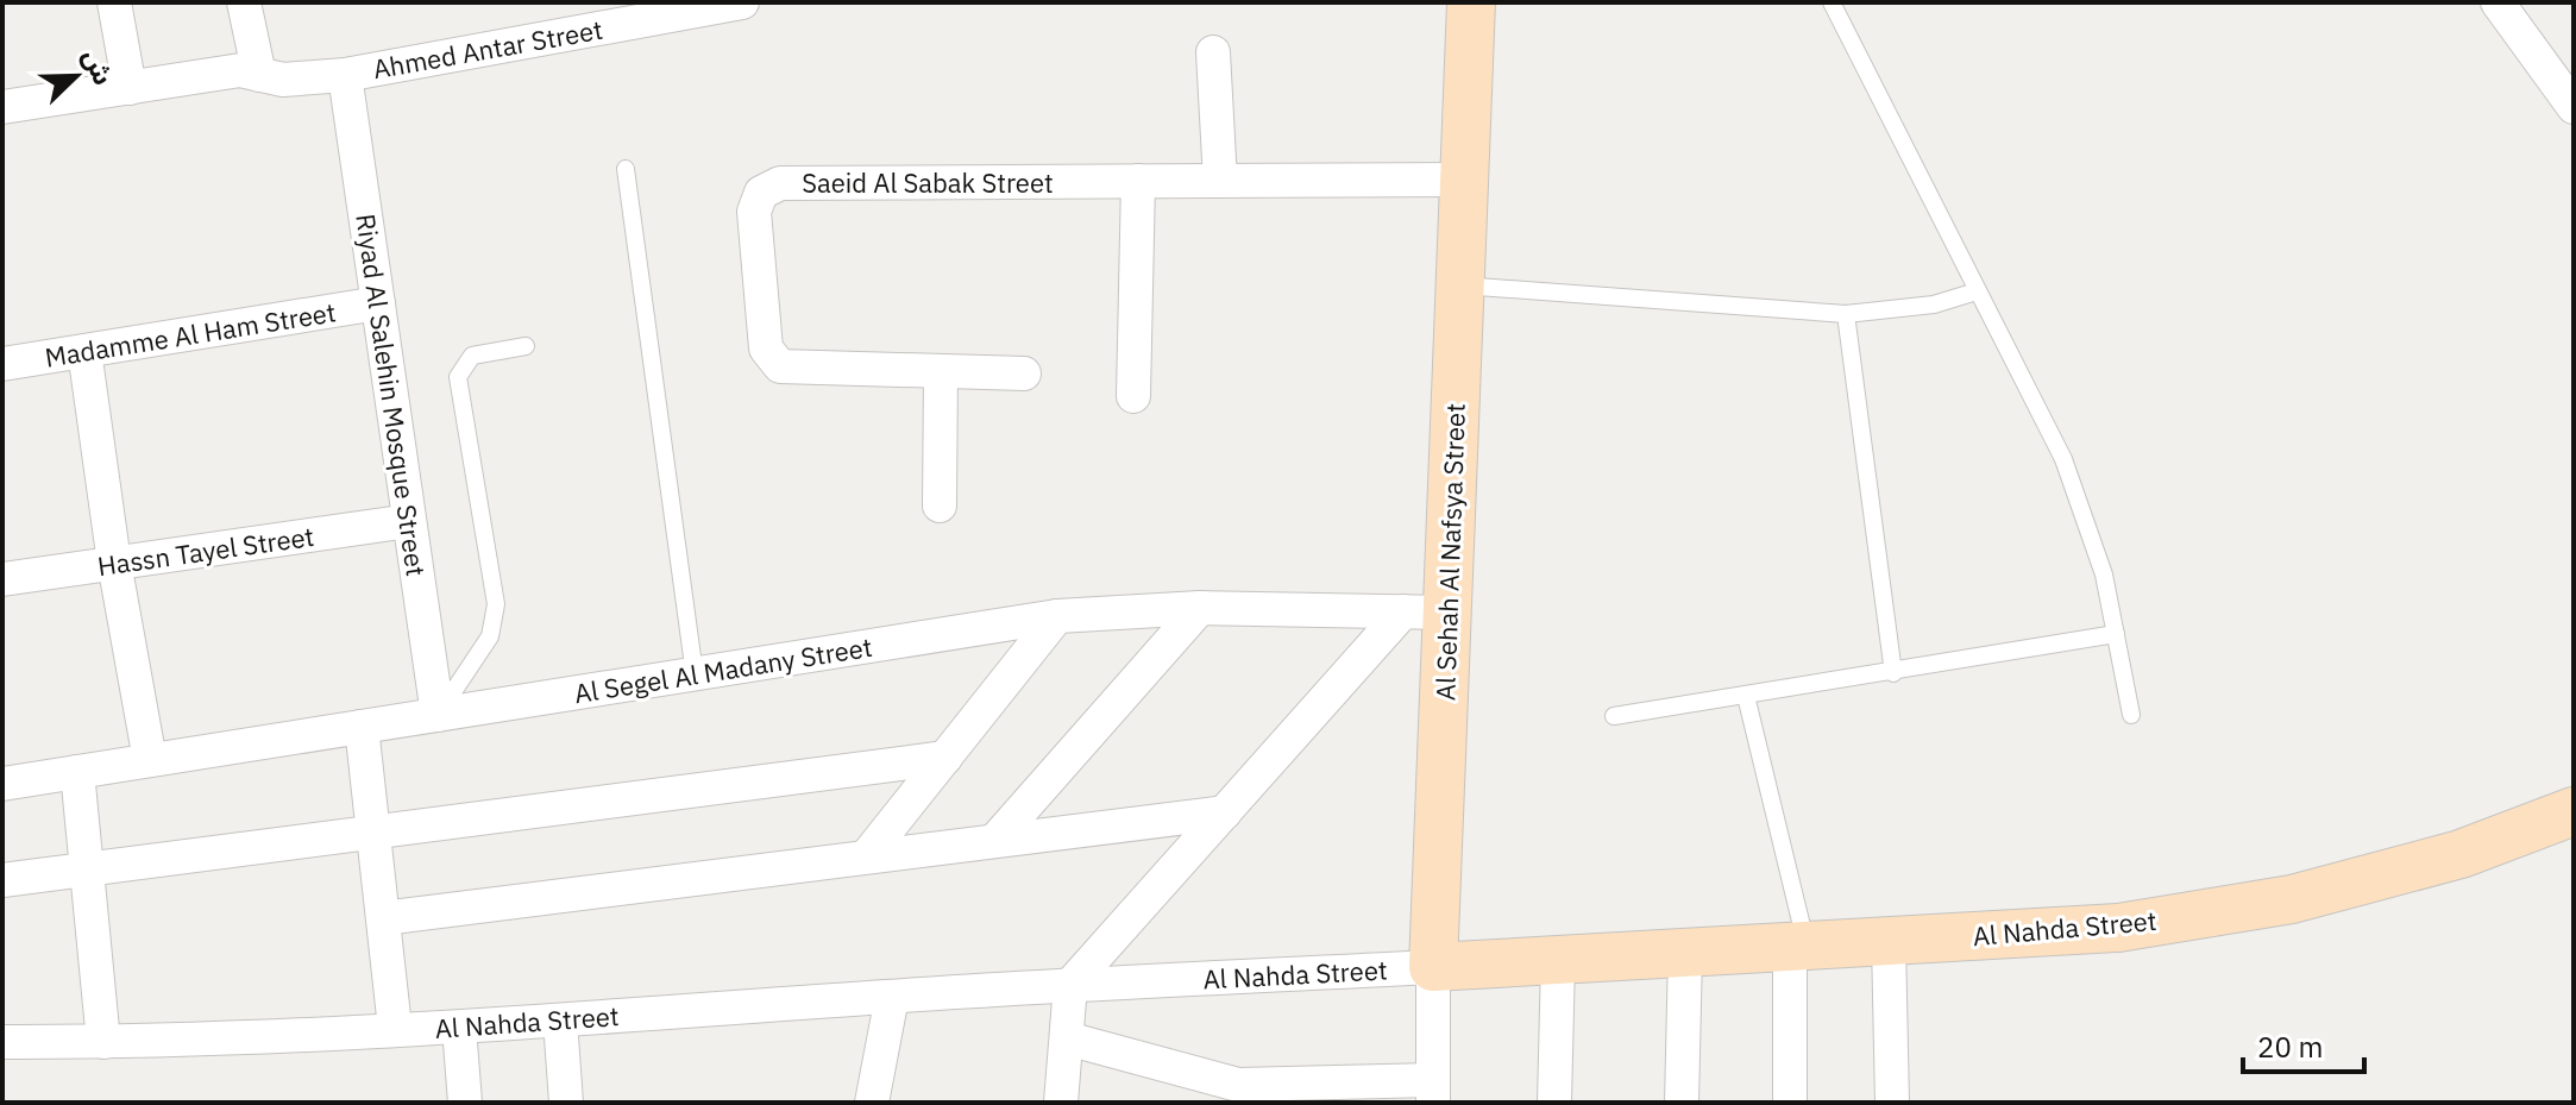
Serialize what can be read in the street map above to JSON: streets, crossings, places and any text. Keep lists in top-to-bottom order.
{
  "streets": {
    "main road": ["Al Sehah Al Nafsya Street", "Al Nahda Street"],
    "street": [
      "Ahmed Antar Street",
      "Saeid Al Sabak Street",
      "Madamme Al Ham Street",
      "Riyad Al Salehin Mosque Street",
      "Hassn Tayel Street",
      "Al Segel Al Madany Street"
    ]
  },
  "crossings": [
    ["Ahmed Antar Street", "Riyad Al Salehin Mosque Street"],
    ["Saeid Al Sabak Street", "Al Sehah Al Nafsya Street"],
    ["Madamme Al Ham Street", "Riyad Al Salehin Mosque Street"],
    ["Riyad Al Salehin Mosque Street", "Hassn Tayel Street"],
    ["Riyad Al Salehin Mosque Street", "Al Segel Al Madany Street"],
    ["Al Sehah Al Nafsya Street", "Al Segel Al Madany Street"],
    ["Al Sehah Al Nafsya Street", "Al Nahda Street"]
  ],
  "scale_bar": "20 m",
  "north": "top right"
}
